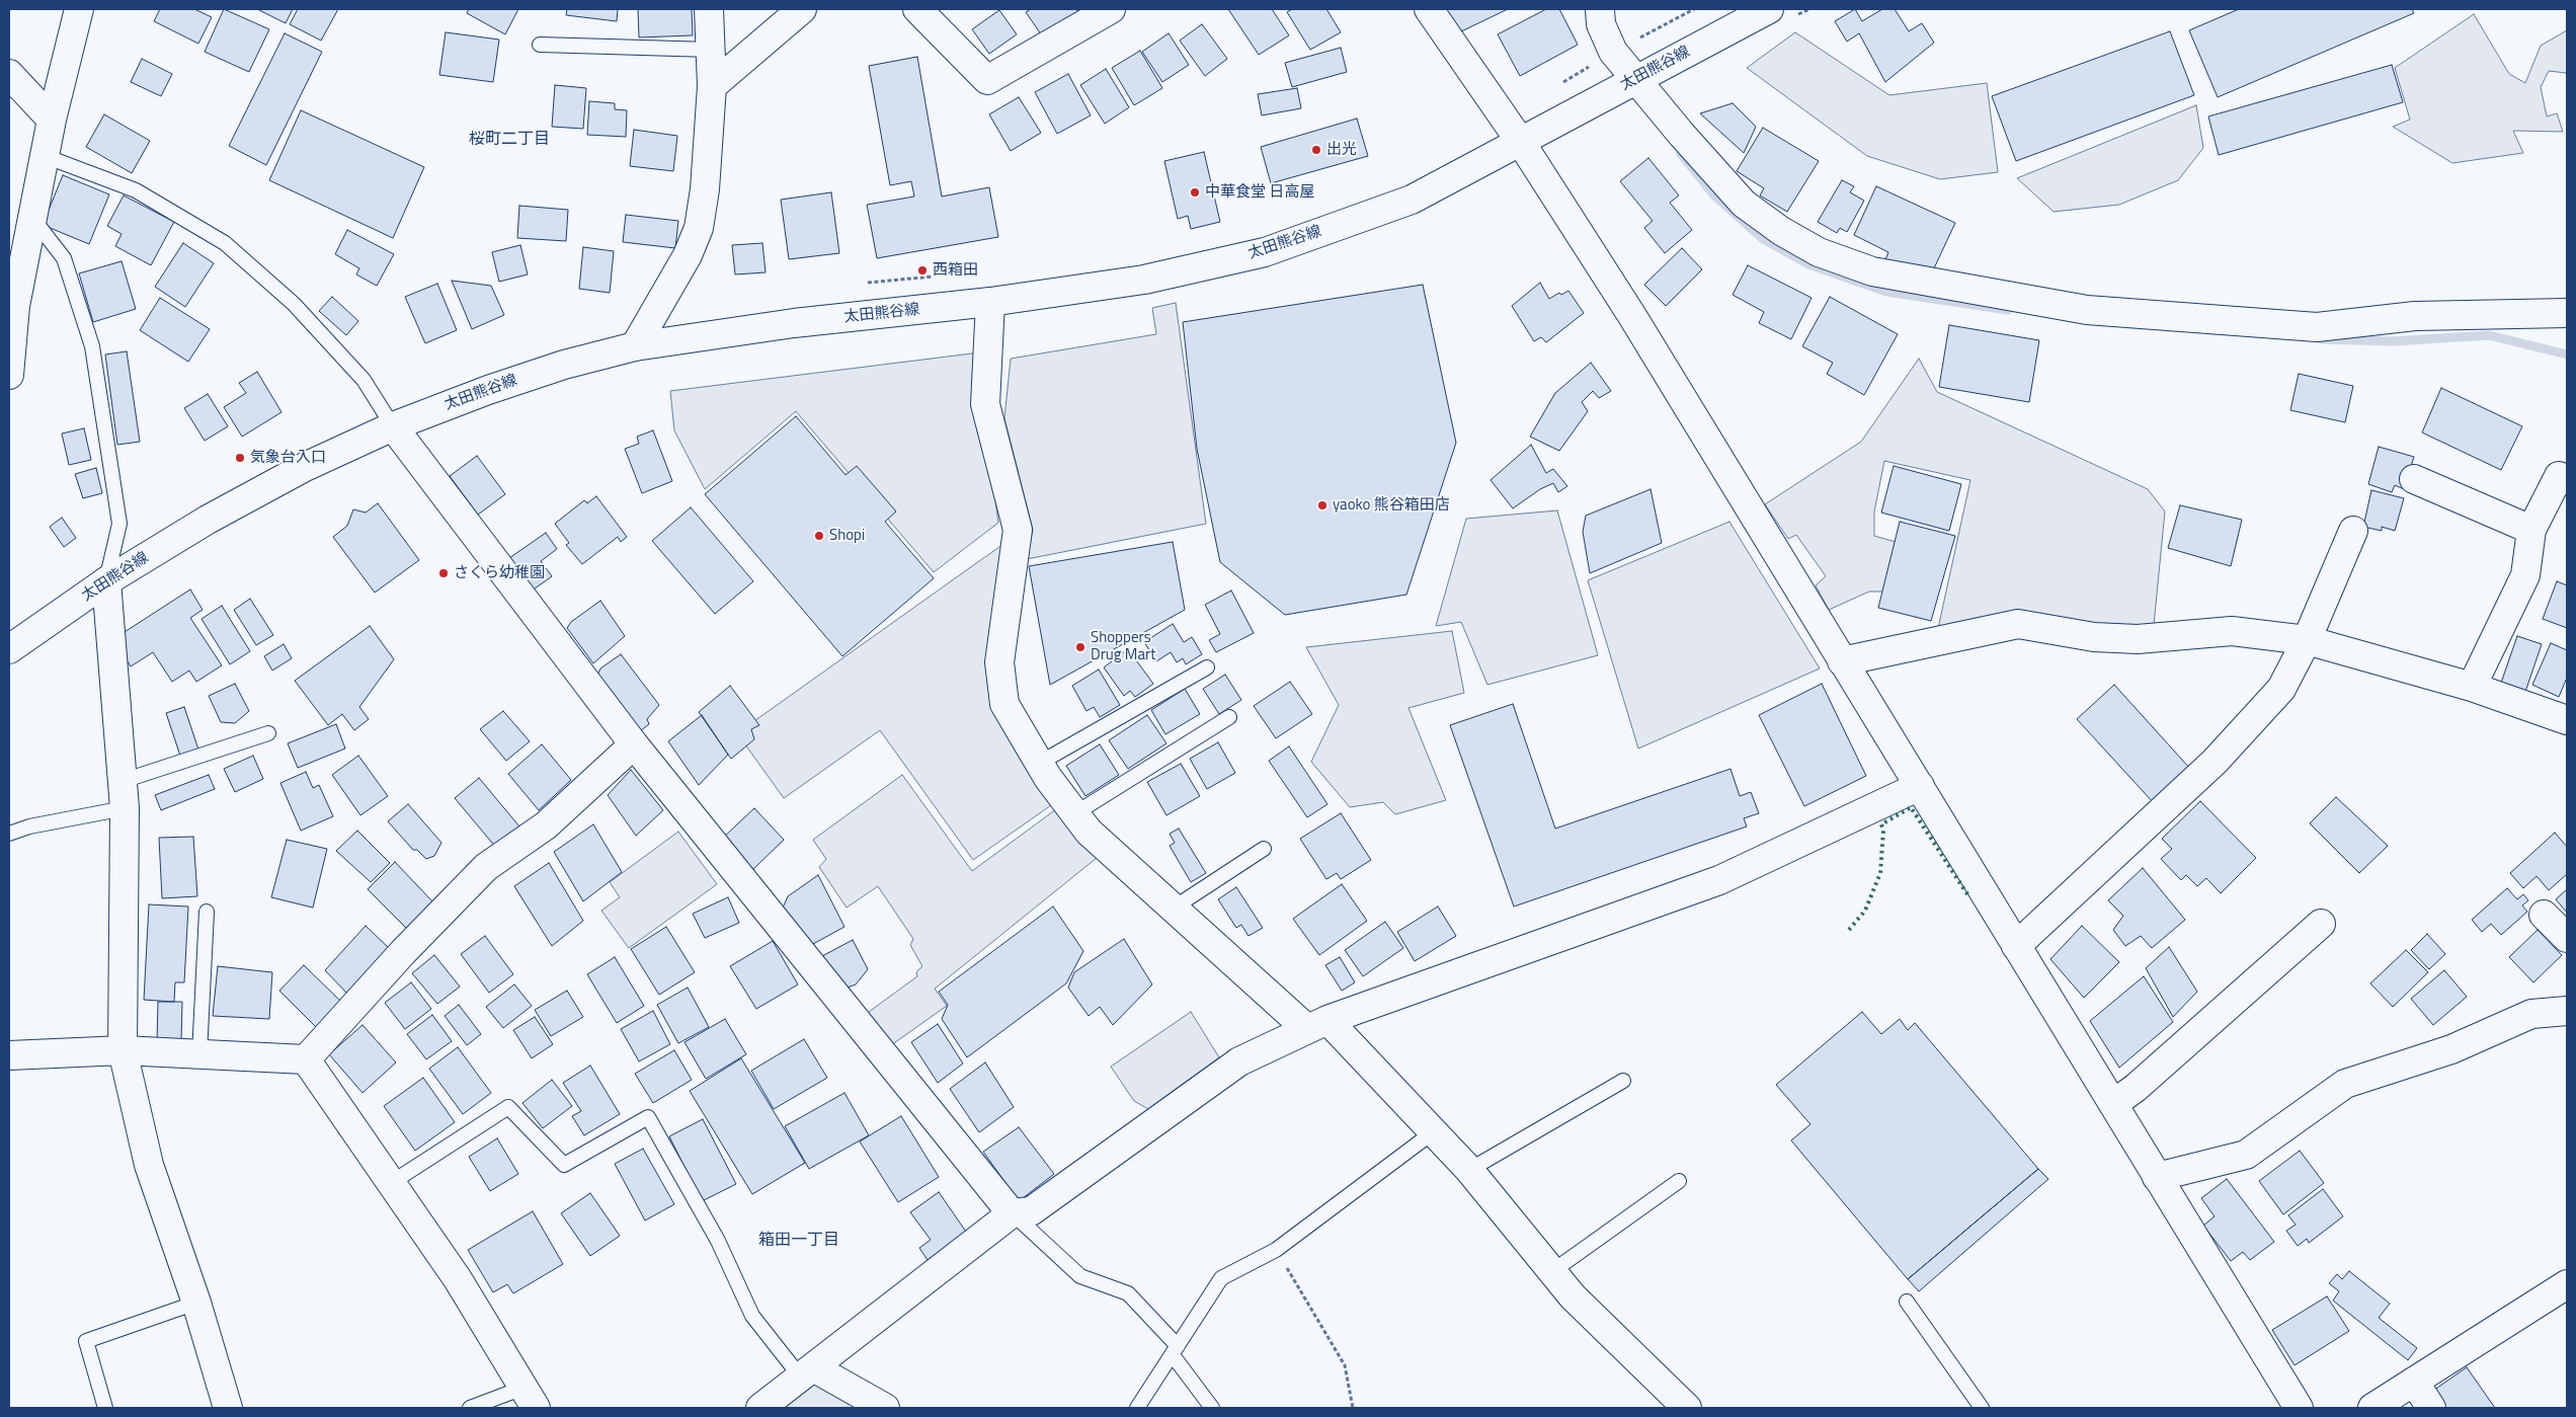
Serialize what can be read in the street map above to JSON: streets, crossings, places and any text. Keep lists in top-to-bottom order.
{
  "streets": {
    "street": ["太田熊谷線"]
  },
  "districts": ["桜町二丁目", "箱田一丁目"],
  "places": [
    "出光",
    "中華食堂 日高屋",
    "西箱田",
    "気象台入口",
    "yaoko 熊谷箱田店",
    "Shopi",
    "さくら幼稚園",
    "Shoppers Drug Mart"
  ]
}
